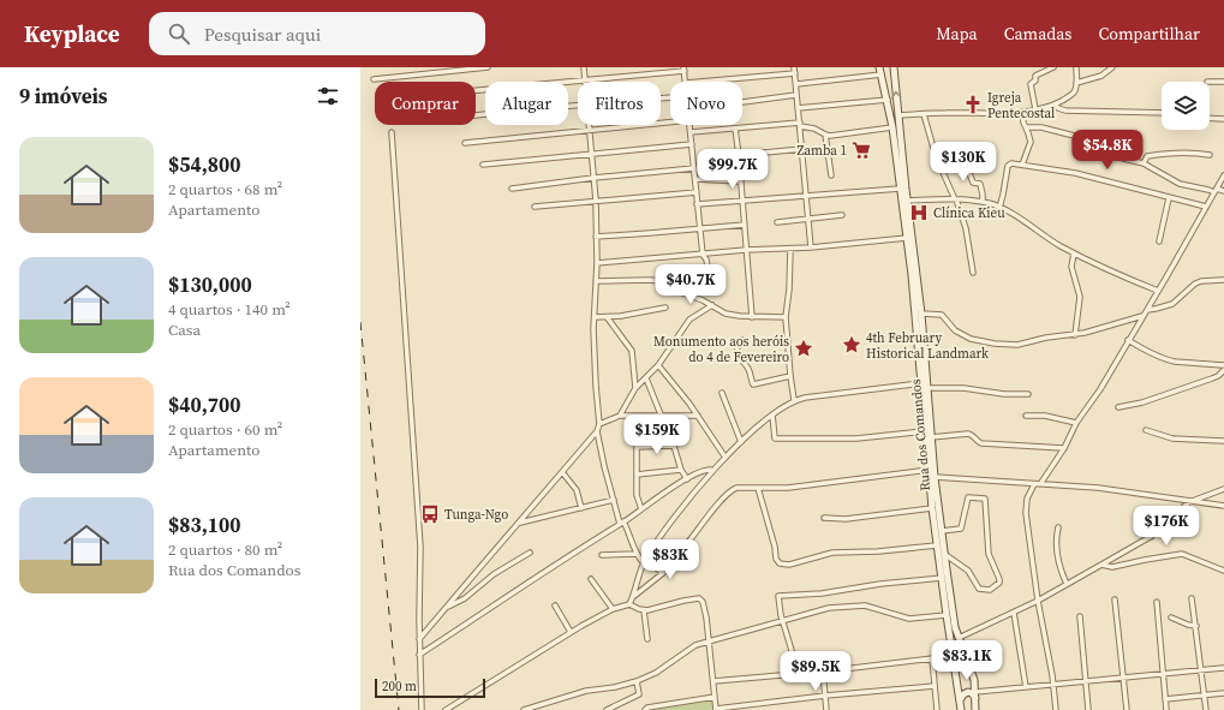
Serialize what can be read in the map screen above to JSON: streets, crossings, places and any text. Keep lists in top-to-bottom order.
{
  "streets": {
    "main road": ["Rua dos Comandos"]
  },
  "places": {
    "church": ["Igreja Pentecostal"],
    "supermarket": ["Zamba 1"],
    "hospital": ["Clínica Kieu"],
    "place": ["4th February Historical Landmark", "Monumento aos heróis do 4 de Fevereiro"],
    "bus stop": ["Tunga-Ngo"]
  },
  "scale_bar": "200 m",
  "page": {
    "header": "Keyplace",
    "search": "Pesquisar aqui",
    "nav": ["Mapa", "Camadas", "Compartilhar"],
    "heading": "9 imóveis",
    "chip": [
      "Comprar",
      "Alugar",
      "Filtros",
      "Novo"
    ],
    "list": [
      {
        "name": "$54,800",
        "note": "2 quartos · 68 m² · Apartamento"
      },
      {
        "name": "$130,000",
        "note": "4 quartos · 140 m² · Casa"
      },
      {
        "name": "$40,700",
        "note": "2 quartos · 60 m² · Apartamento"
      },
      {
        "name": "$83,100",
        "note": "2 quartos · 80 m² · Rua dos Comandos"
      }
    ],
    "price": [
      "$54.8K",
      "$130K",
      "$99.7K",
      "$40.7K",
      "$159K",
      "$176K",
      "$83K",
      "$83.1K",
      "$89.5K"
    ],
    "scale": "200 m"
  }
}
